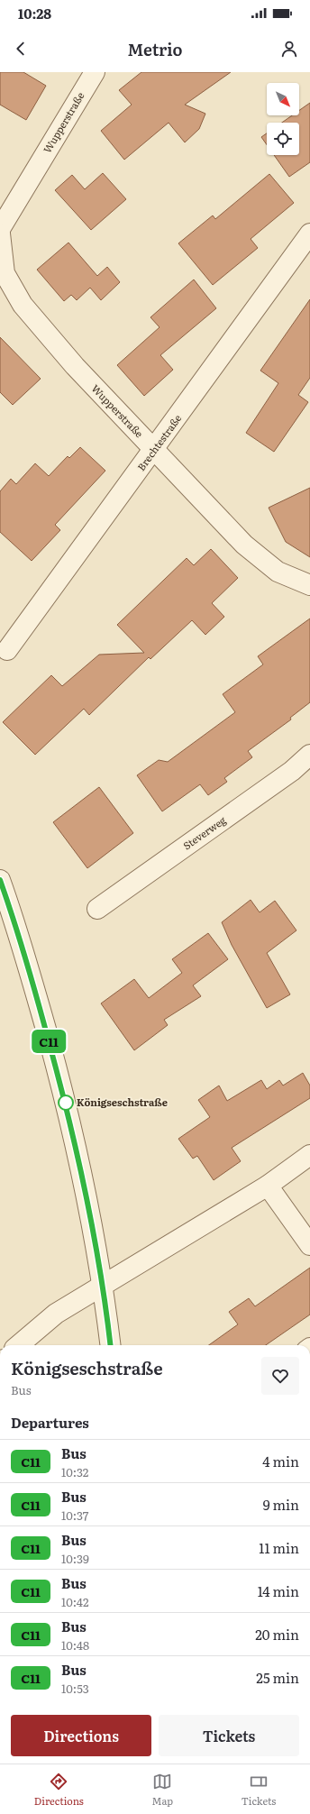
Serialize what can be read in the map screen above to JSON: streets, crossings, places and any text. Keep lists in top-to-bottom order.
{
  "streets": {
    "street": ["Wupperstraße", "Brechtestraße", "Steverweg"]
  },
  "crossings": [
    ["Wupperstraße", "Brechtestraße"]
  ],
  "places": ["Königseschstraße"],
  "lines": ["bus line C11"],
  "north": "bottom right",
  "page": {
    "status": "10:28",
    "header": "Metrio",
    "on_map": "C11",
    "heading": [
      ["Königseschstraße", "Bus"],
      "Departures"
    ],
    "list": [
      {
        "mark": "C11",
        "name": "Bus",
        "note": "10:32",
        "value": "4 min"
      },
      {
        "mark": "C11",
        "name": "Bus",
        "note": "10:37",
        "value": "9 min"
      },
      {
        "mark": "C11",
        "name": "Bus",
        "note": "10:39",
        "value": "11 min"
      },
      {
        "mark": "C11",
        "name": "Bus",
        "note": "10:42",
        "value": "14 min"
      },
      {
        "mark": "C11",
        "name": "Bus",
        "note": "10:48",
        "value": "20 min"
      },
      {
        "mark": "C11",
        "name": "Bus",
        "note": "10:53",
        "value": "25 min"
      }
    ],
    "buttons": ["Directions", "Tickets"],
    "tabs": ["Directions", "Map", "Tickets"]
  }
}
